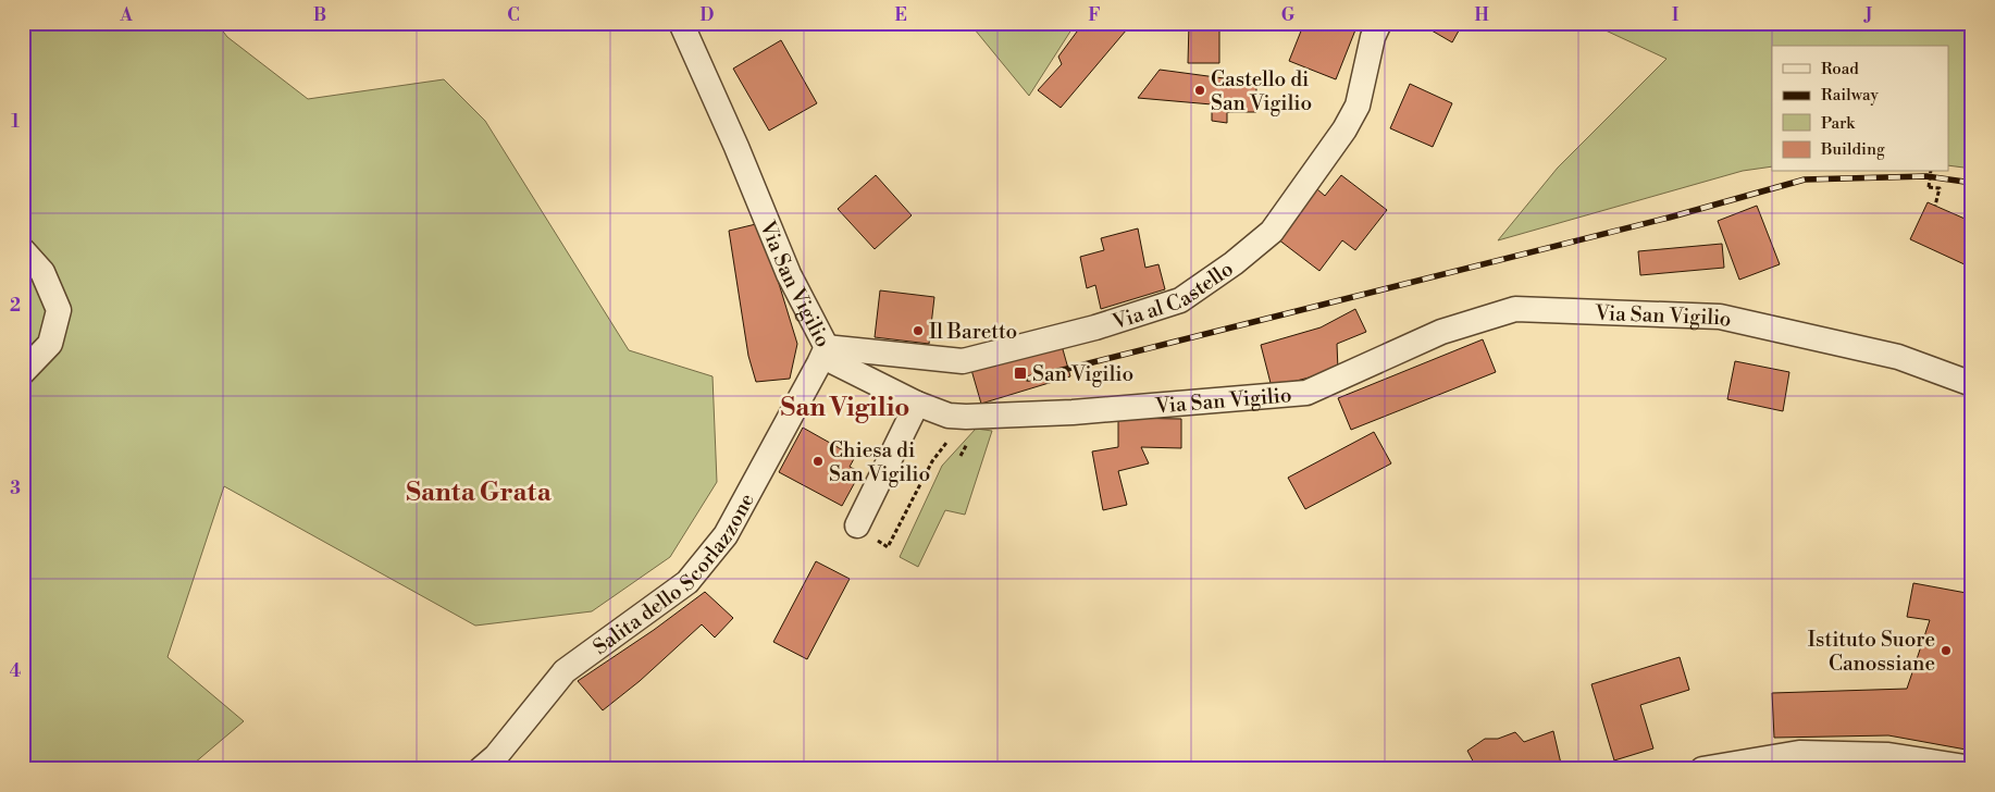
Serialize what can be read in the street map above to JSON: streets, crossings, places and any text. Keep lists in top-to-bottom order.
{
  "streets": {
    "street": ["Via San Vigilio", "Via al Castello", "Salita dello Scorlazzone"]
  },
  "crossings": [
    ["Via San Vigilio", "Via al Castello"],
    ["Via San Vigilio", "Salita dello Scorlazzone"],
    ["Via al Castello", "Salita dello Scorlazzone"]
  ],
  "districts": ["San Vigilio", "Santa Grata"],
  "places": {
    "other": [
      "Castello di San Vigilio",
      "Il Baretto",
      "Chiesa di San Vigilio",
      "Istituto Suore Canossiane"
    ],
    "transit": ["San Vigilio"]
  },
  "legend": [
    "Road",
    "Railway",
    "Park",
    "Building"
  ],
  "grid": {
    "columns": [
      "A",
      "B",
      "C",
      "D",
      "E",
      "F",
      "G",
      "H",
      "I",
      "J"
    ],
    "rows": [
      "1",
      "2",
      "3",
      "4"
    ]
  }
}
